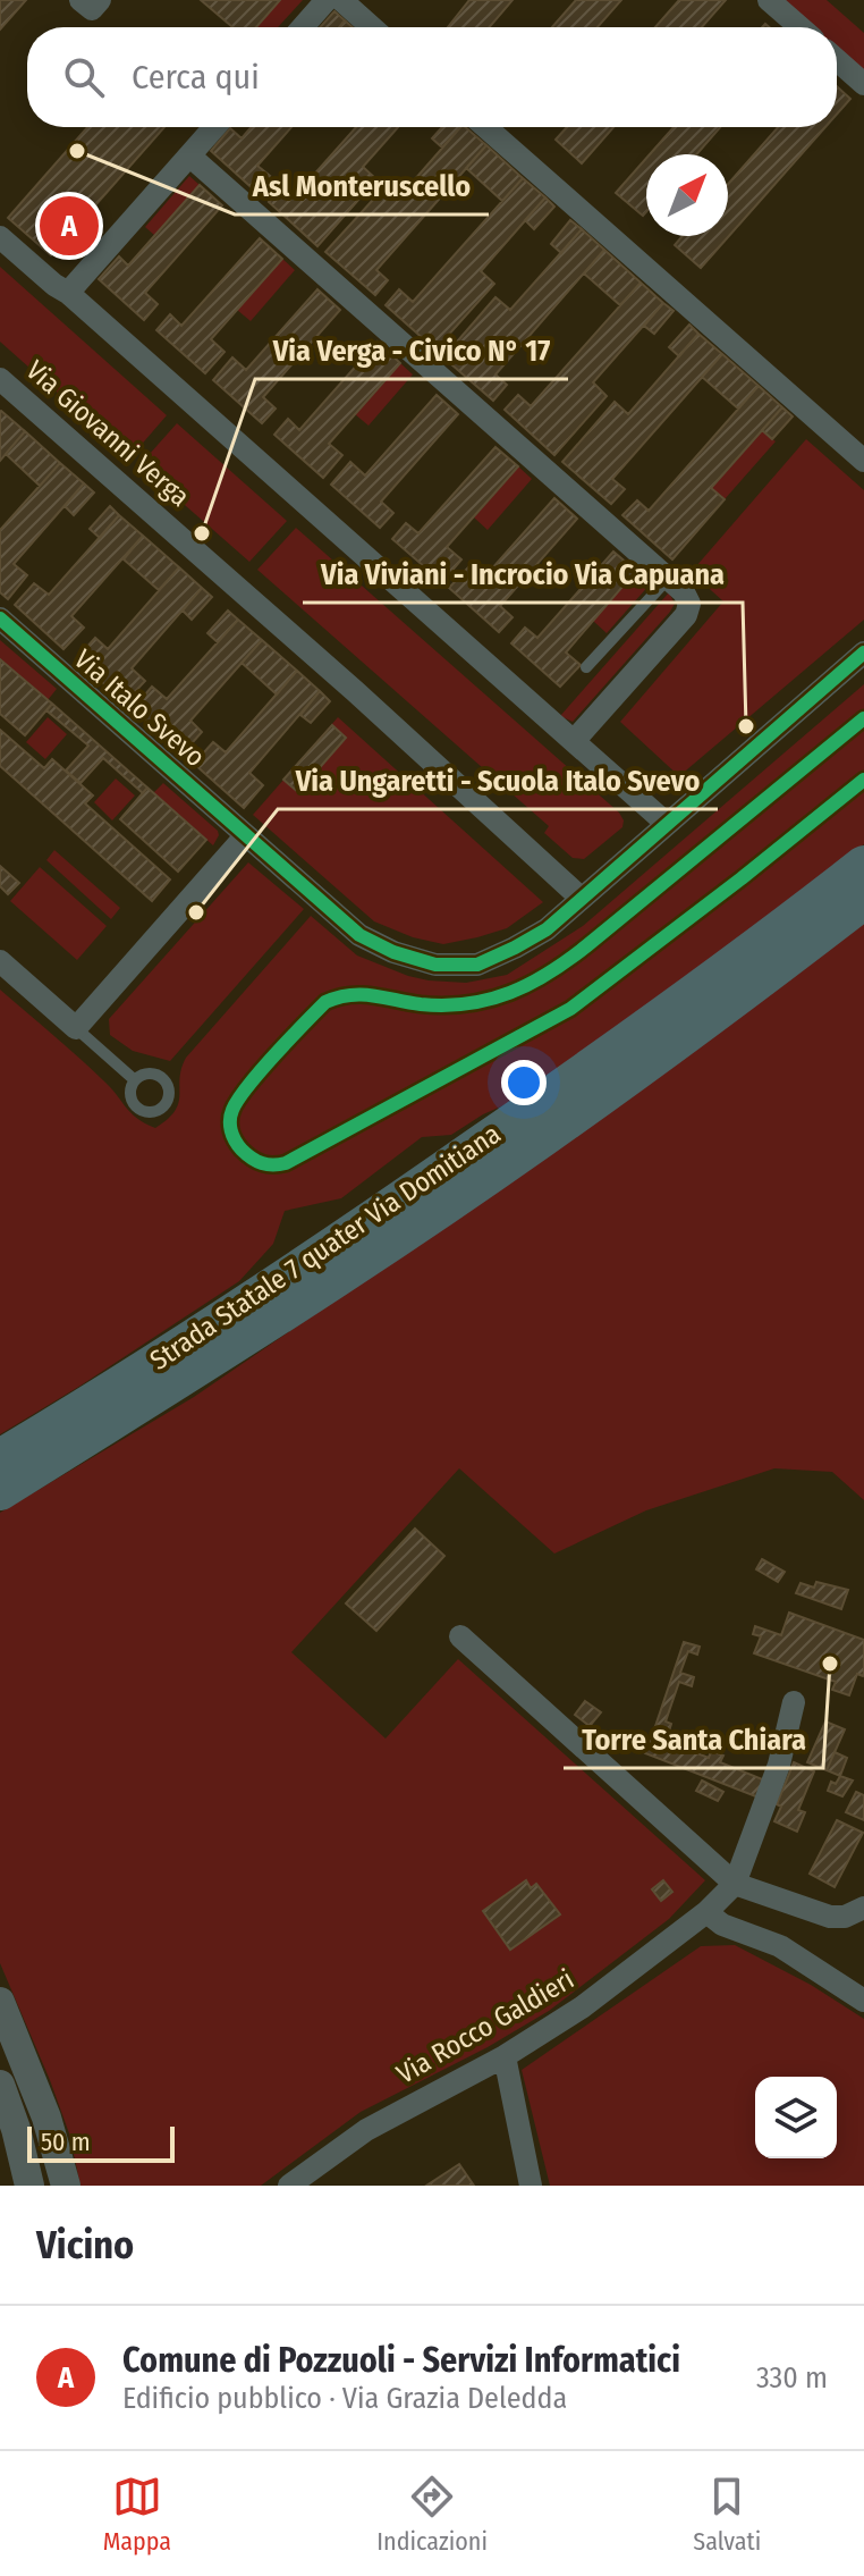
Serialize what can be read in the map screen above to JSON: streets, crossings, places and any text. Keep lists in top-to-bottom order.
{
  "streets": {
    "highway": ["Strada Statale 7 quater Via Domitiana"],
    "street": ["Via Giovanni Verga", "Via Italo Svevo", "Via Rocco Galdieri"]
  },
  "crossings": [
    ["Via Giovanni Verga", "Via Italo Svevo"]
  ],
  "places": [
    "Asl Monteruscello",
    "Via Verga - Civico N° 17",
    "Via Viviani - Incrocio Via Capuana",
    "Via Ungaretti - Scuola Italo Svevo",
    "Torre Santa Chiara"
  ],
  "scale_bar": "50 m",
  "north": "top right",
  "page": {
    "search": "Cerca qui",
    "pins": "A",
    "scale": "50 m",
    "heading": "Vicino",
    "list": [
      {
        "mark": "A",
        "name": "Comune di Pozzuoli - Servizi Informatici",
        "note": "Edificio pubblico · Via Grazia Deledda",
        "value": "330 m"
      }
    ],
    "nav": ["Mappa", "Indicazioni", "Salvati"]
  }
}
